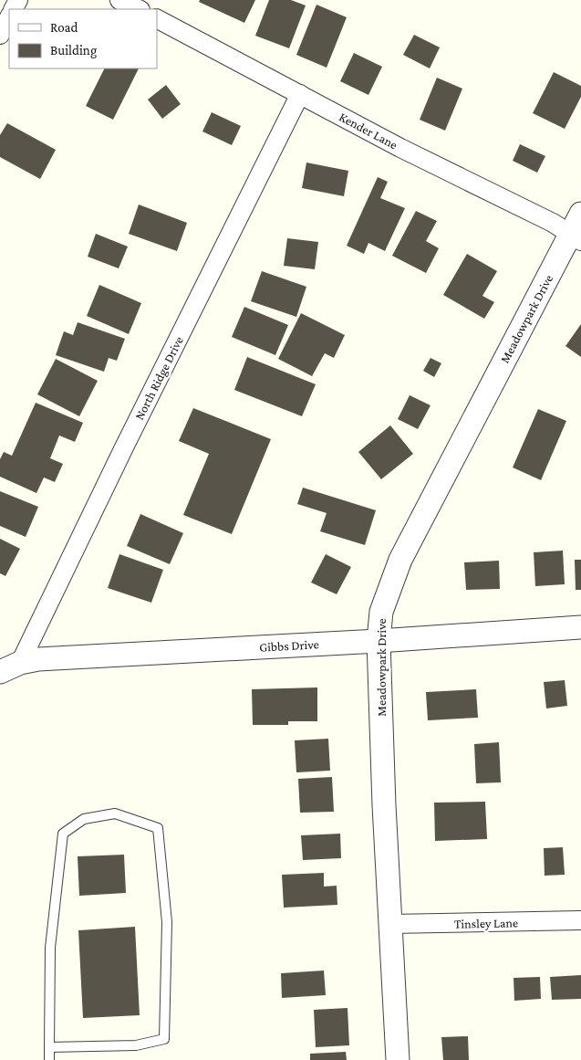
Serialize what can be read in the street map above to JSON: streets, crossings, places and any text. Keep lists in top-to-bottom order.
{
  "streets": {
    "street": [
      "Kender Lane",
      "Meadowpark Drive",
      "North Ridge Drive",
      "Gibbs Drive",
      "Tinsley Lane"
    ]
  },
  "crossings": [
    ["Kender Lane", "Meadowpark Drive"],
    ["Kender Lane", "North Ridge Drive"],
    ["Meadowpark Drive", "Gibbs Drive"],
    ["Meadowpark Drive", "Tinsley Lane"],
    ["North Ridge Drive", "Gibbs Drive"]
  ],
  "legend": ["Road", "Building"]
}
